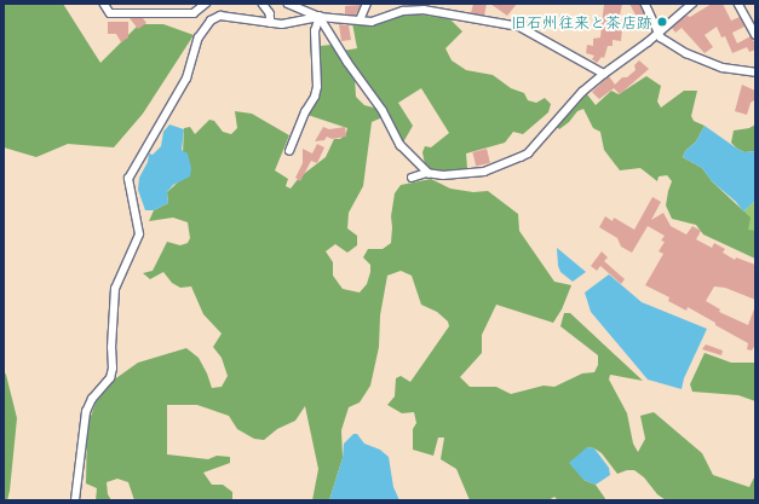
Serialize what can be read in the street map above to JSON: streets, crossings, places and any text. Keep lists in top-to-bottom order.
{
  "places": ["旧石州往来と茶店跡"]
}
